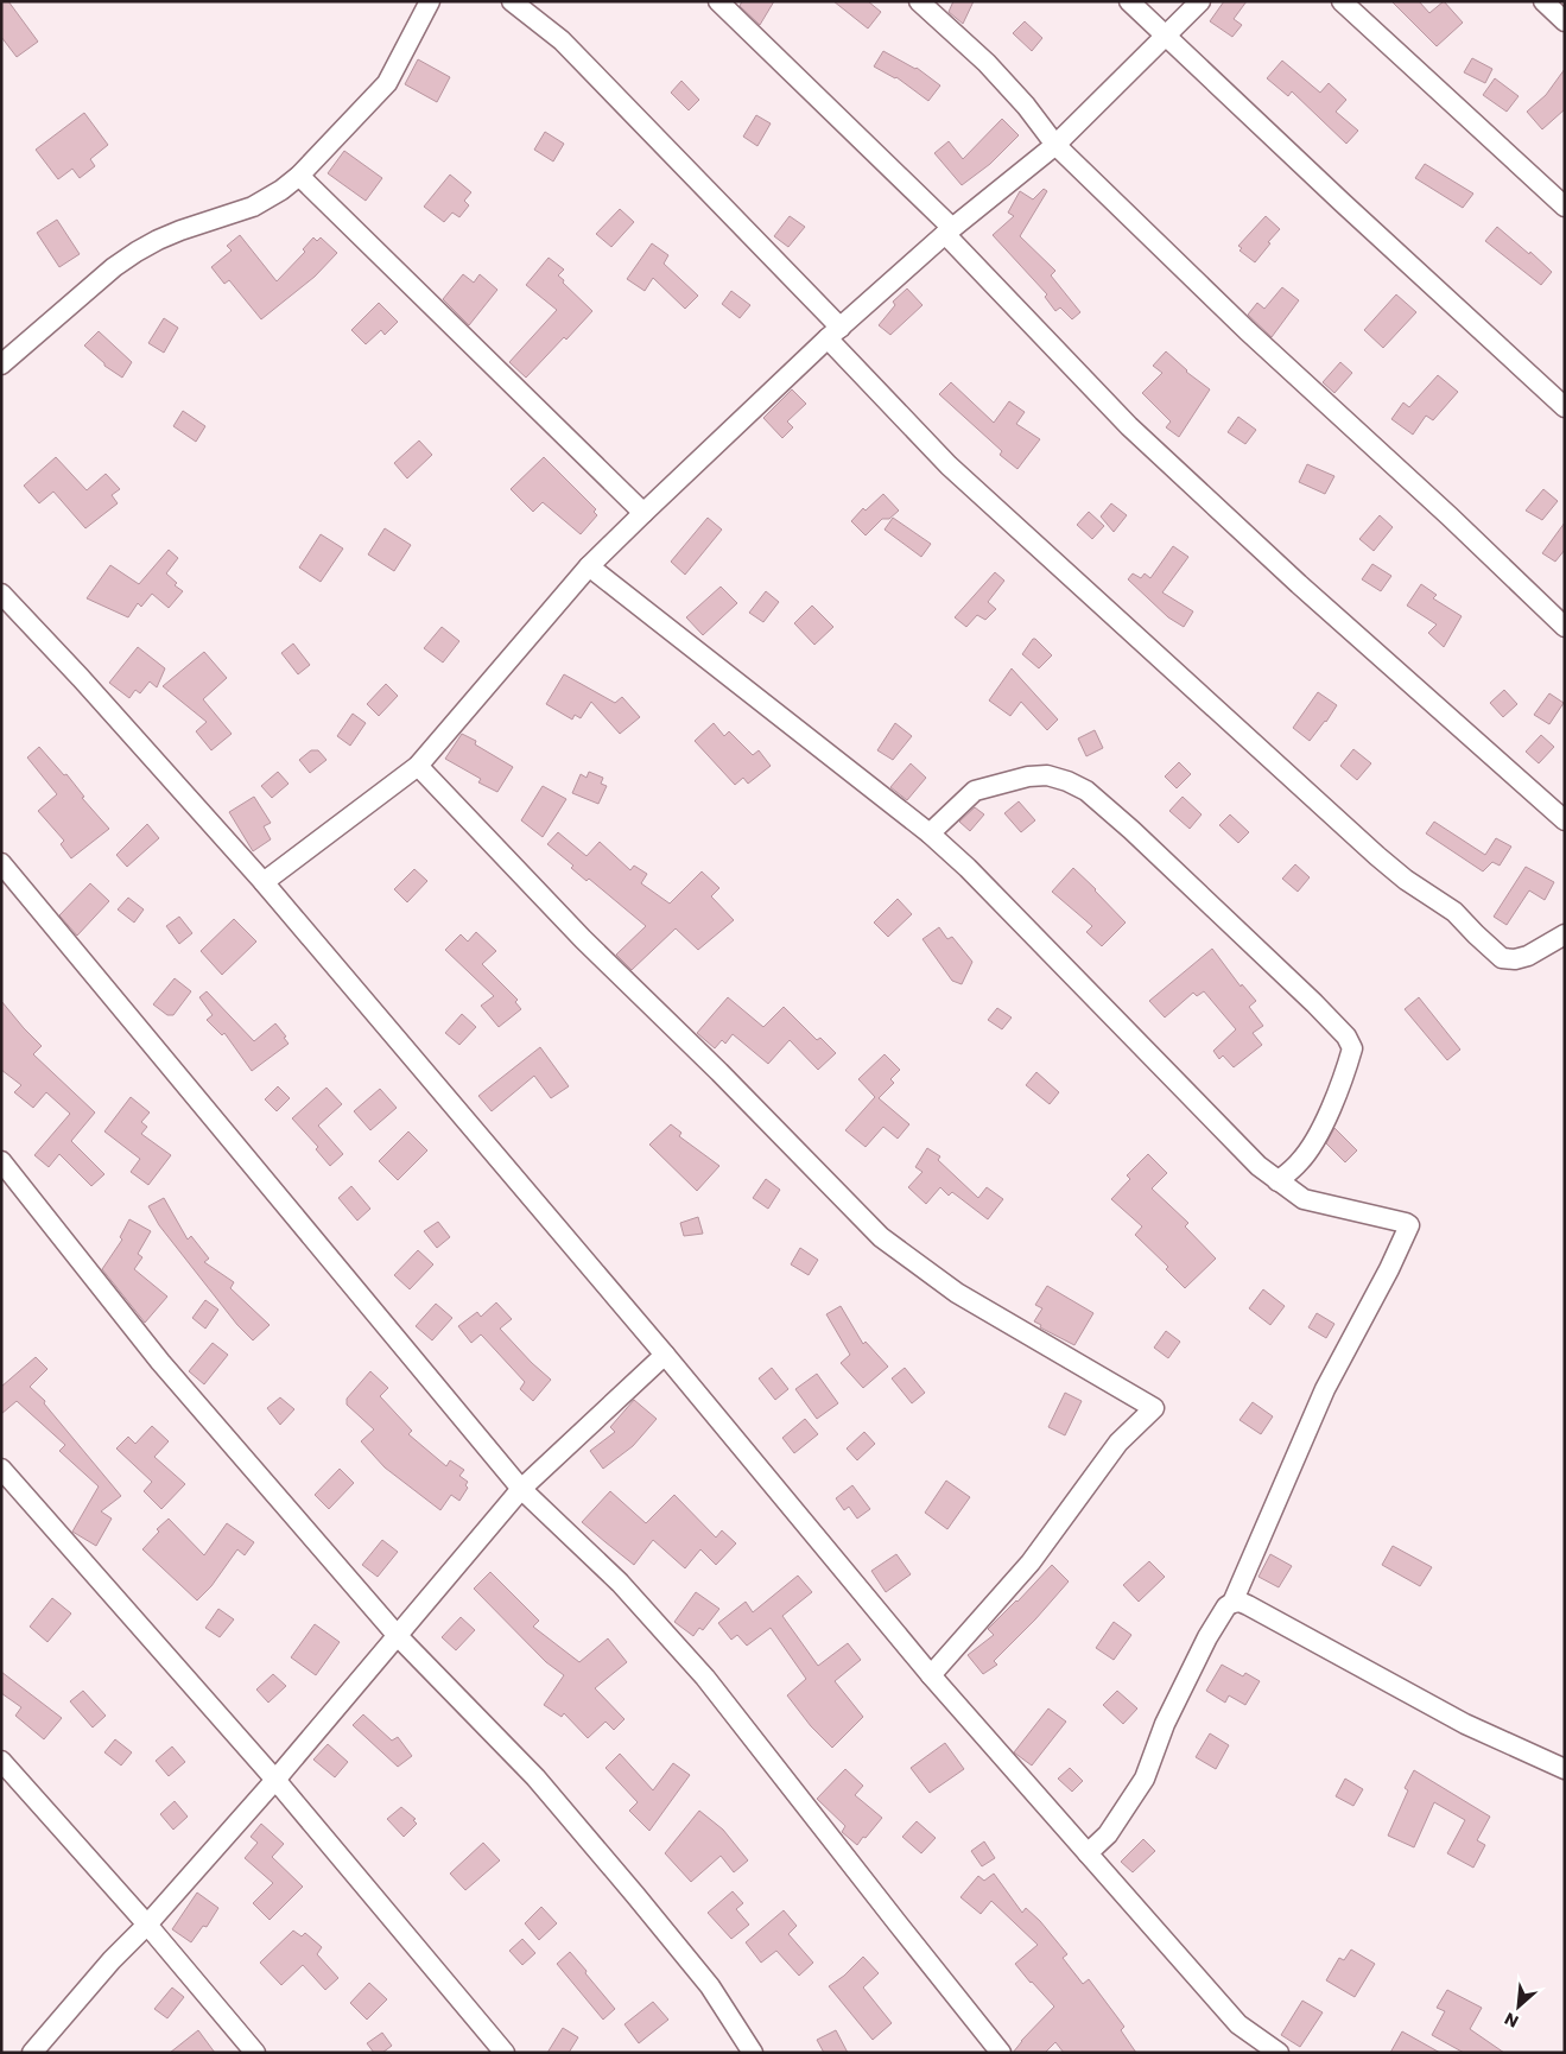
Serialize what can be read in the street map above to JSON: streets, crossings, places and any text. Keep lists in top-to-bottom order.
{
  "north": "bottom left"
}
